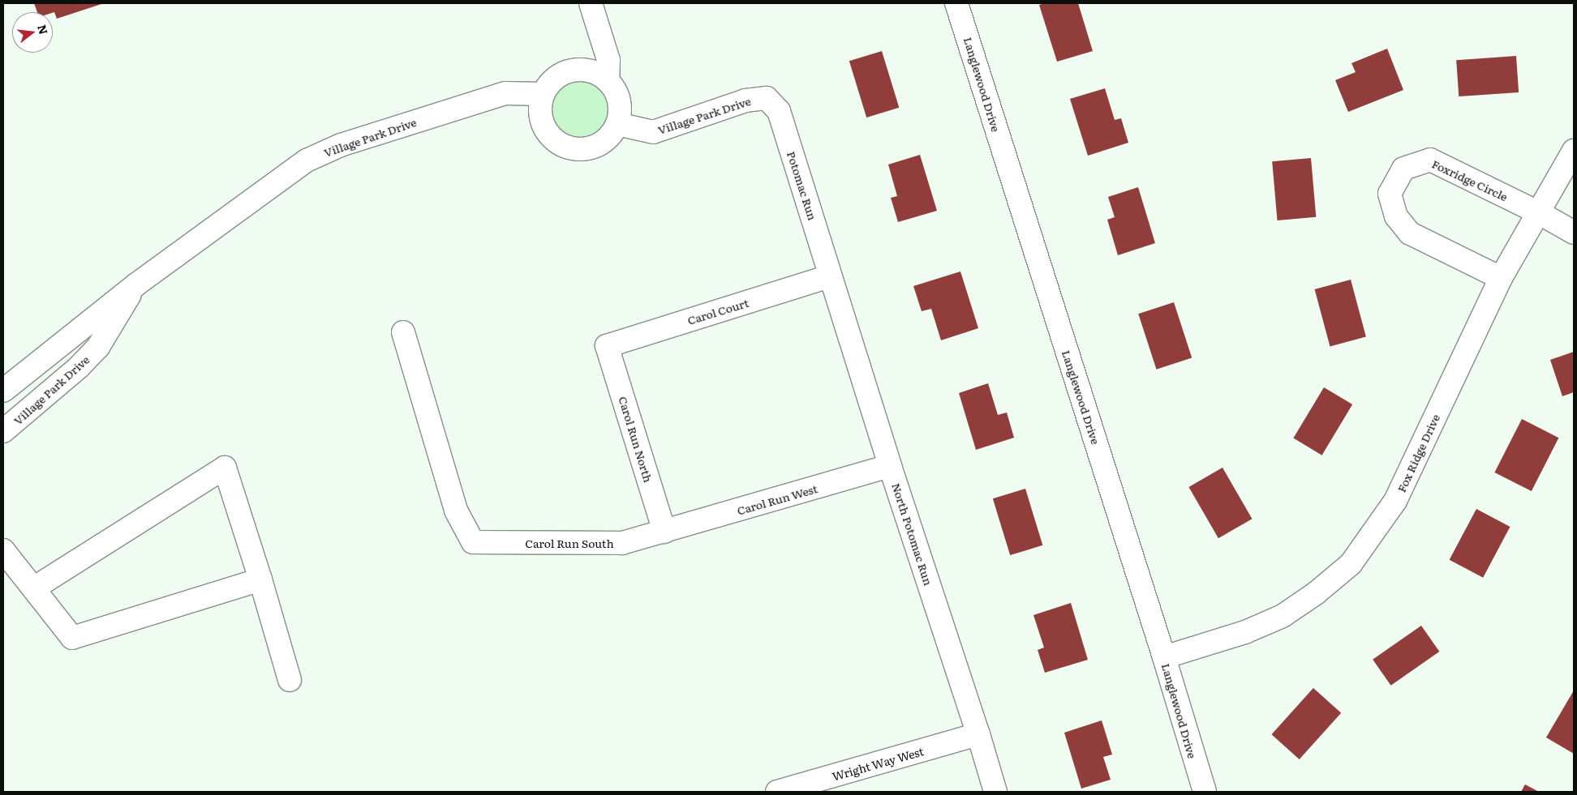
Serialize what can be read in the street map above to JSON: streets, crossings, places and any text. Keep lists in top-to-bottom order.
{
  "streets": {
    "street": [
      "Langlewood Drive",
      "Village Park Drive",
      "Foxridge Circle",
      "Potomac Run",
      "Carol Court",
      "Carol Run North",
      "Fox Ridge Drive",
      "Carol Run West",
      "North Potomac Run",
      "Carol Run South",
      "Wright Way West"
    ]
  },
  "crossings": [
    ["Langlewood Drive", "Fox Ridge Drive"],
    ["Village Park Drive", "Potomac Run"],
    ["Foxridge Circle", "Fox Ridge Drive"],
    ["Potomac Run", "Carol Court"],
    ["Potomac Run", "North Potomac Run"],
    ["Carol Court", "Carol Run North"],
    ["Carol Court", "North Potomac Run"],
    ["Carol Run North", "Carol Run West"],
    ["Carol Run North", "Carol Run South"],
    ["Carol Run West", "North Potomac Run"],
    ["Carol Run West", "Carol Run South"],
    ["North Potomac Run", "Wright Way West"]
  ],
  "north": "right"
}
